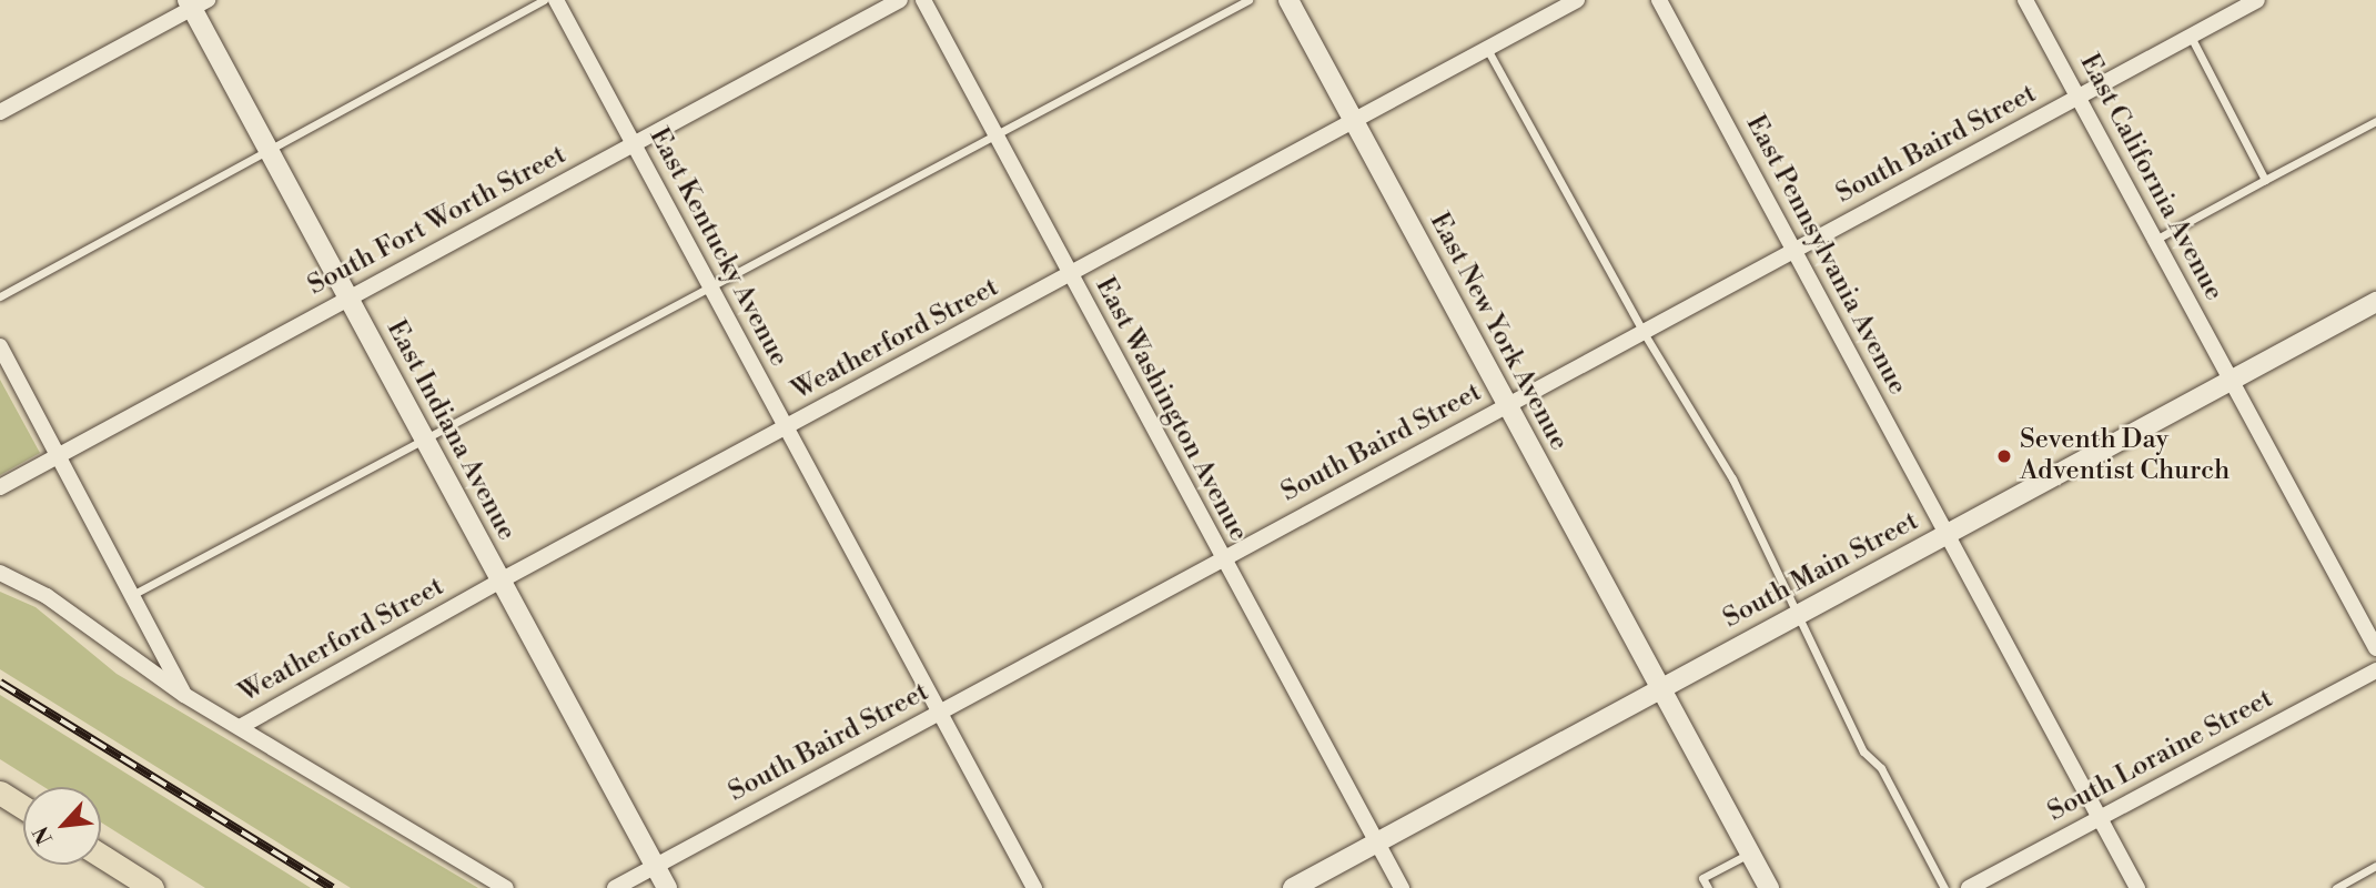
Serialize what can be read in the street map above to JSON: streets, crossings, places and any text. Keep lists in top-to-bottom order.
{
  "streets": {
    "street": [
      "South Baird Street",
      "East California Avenue",
      "South Fort Worth Street",
      "East Kentucky Avenue",
      "East Pennsylvania Avenue",
      "East New York Avenue",
      "Weatherford Street",
      "East Washington Avenue",
      "East Indiana Avenue",
      "South Main Street",
      "South Loraine Street"
    ]
  },
  "crossings": [
    ["South Baird Street", "East California Avenue"],
    ["South Baird Street", "East Kentucky Avenue"],
    ["South Baird Street", "East Pennsylvania Avenue"],
    ["South Baird Street", "East New York Avenue"],
    ["South Baird Street", "East Washington Avenue"],
    ["South Baird Street", "East Indiana Avenue"],
    ["East California Avenue", "South Main Street"],
    ["South Fort Worth Street", "East Kentucky Avenue"],
    ["South Fort Worth Street", "East Indiana Avenue"],
    ["East Kentucky Avenue", "Weatherford Street"],
    ["East Pennsylvania Avenue", "South Main Street"],
    ["East Pennsylvania Avenue", "South Loraine Street"],
    ["East New York Avenue", "Weatherford Street"],
    ["East New York Avenue", "South Main Street"],
    ["Weatherford Street", "East Washington Avenue"],
    ["Weatherford Street", "East Indiana Avenue"],
    ["East Washington Avenue", "South Main Street"]
  ],
  "places": ["Seventh Day Adventist Church"],
  "north": "bottom left"
}
